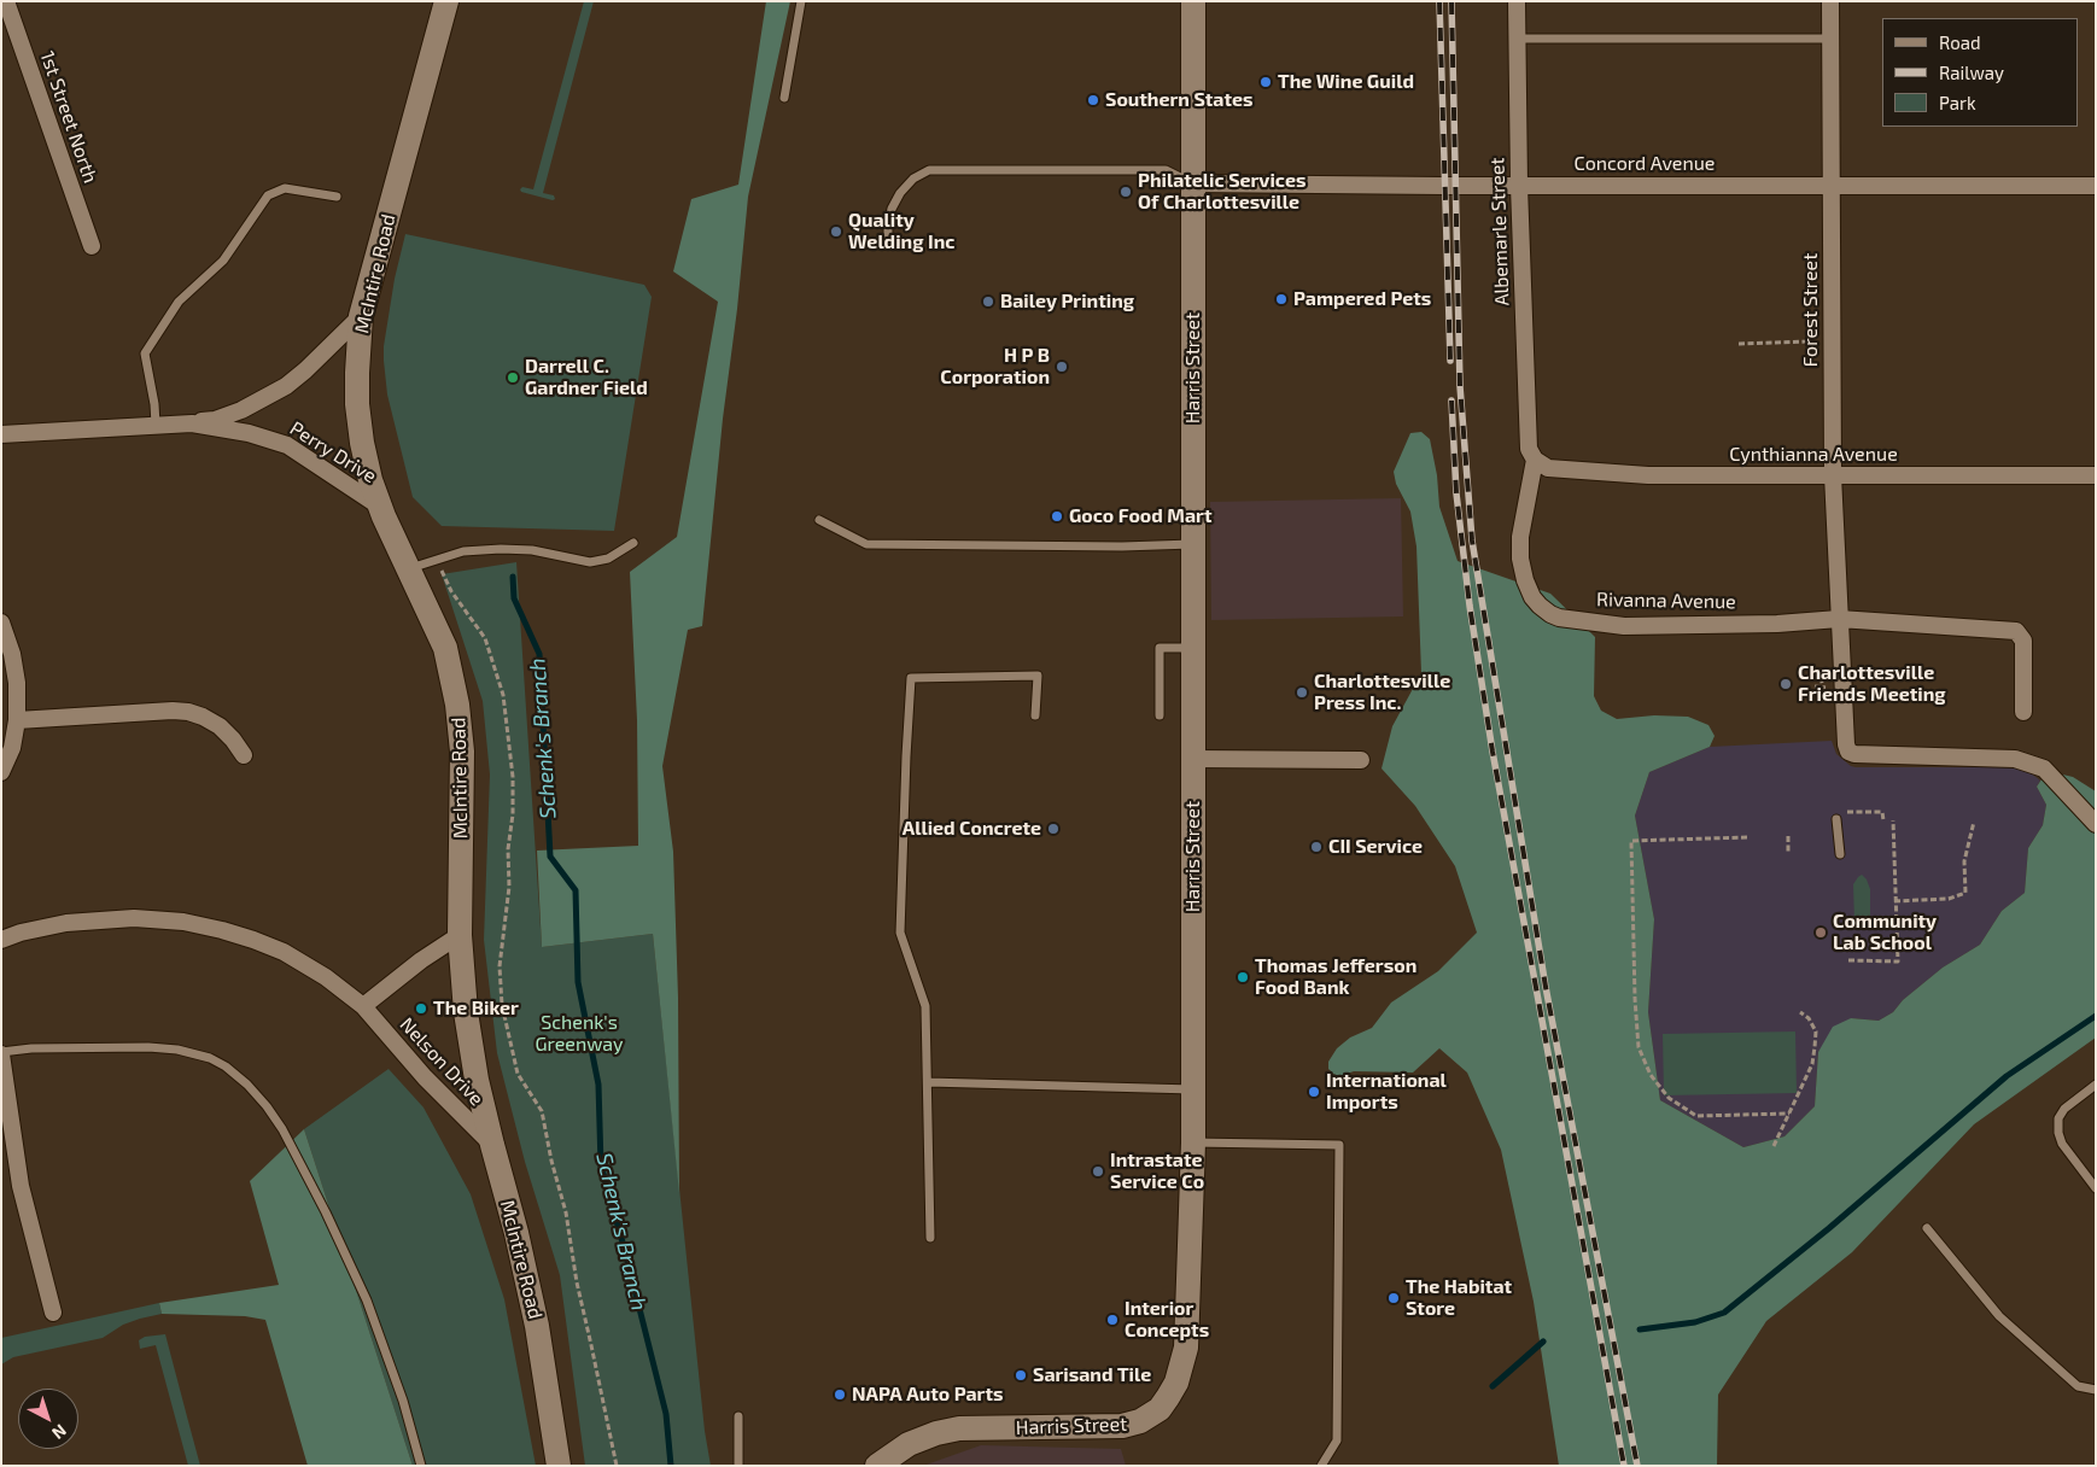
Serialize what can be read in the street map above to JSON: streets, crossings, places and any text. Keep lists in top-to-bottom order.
{
  "streets": {
    "street": [
      "1st Street North",
      "Concord Avenue",
      "Albemarle Street",
      "McIntire Road",
      "Forest Street",
      "Harris Street",
      "Perry Drive",
      "Cynthianna Avenue",
      "Rivanna Avenue",
      "Nelson Drive"
    ]
  },
  "crossings": [
    ["Concord Avenue", "Albemarle Street"],
    ["Concord Avenue", "Forest Street"],
    ["Concord Avenue", "Harris Street"],
    ["Albemarle Street", "Cynthianna Avenue"],
    ["Albemarle Street", "Rivanna Avenue"],
    ["McIntire Road", "Perry Drive"],
    ["McIntire Road", "Nelson Drive"],
    ["Forest Street", "Cynthianna Avenue"],
    ["Forest Street", "Rivanna Avenue"],
    ["Cynthianna Avenue", "Rivanna Avenue"]
  ],
  "water": ["Schenk's Branch"],
  "parks": ["Schenk's Greenway"],
  "places": [
    "The Wine Guild",
    "Southern States",
    "Philatelic Services Of Charlottesville",
    "Quality Welding Inc",
    "Pampered Pets",
    "Bailey Printing",
    "H P B Corporation",
    "Darrell C. Gardner Field",
    "Goco Food Mart",
    "Charlottesville Friends Meeting",
    "Charlottesville Press Inc.",
    "Allied Concrete",
    "CII Service",
    "Community Lab School",
    "Thomas Jefferson Food Bank",
    "The Biker",
    "International Imports",
    "Intrastate Service Co",
    "The Habitat Store",
    "Interior Concepts",
    "Sarisand Tile",
    "NAPA Auto Parts"
  ],
  "legend": ["Road", "Railway", "Park"],
  "north": "bottom right"
}
